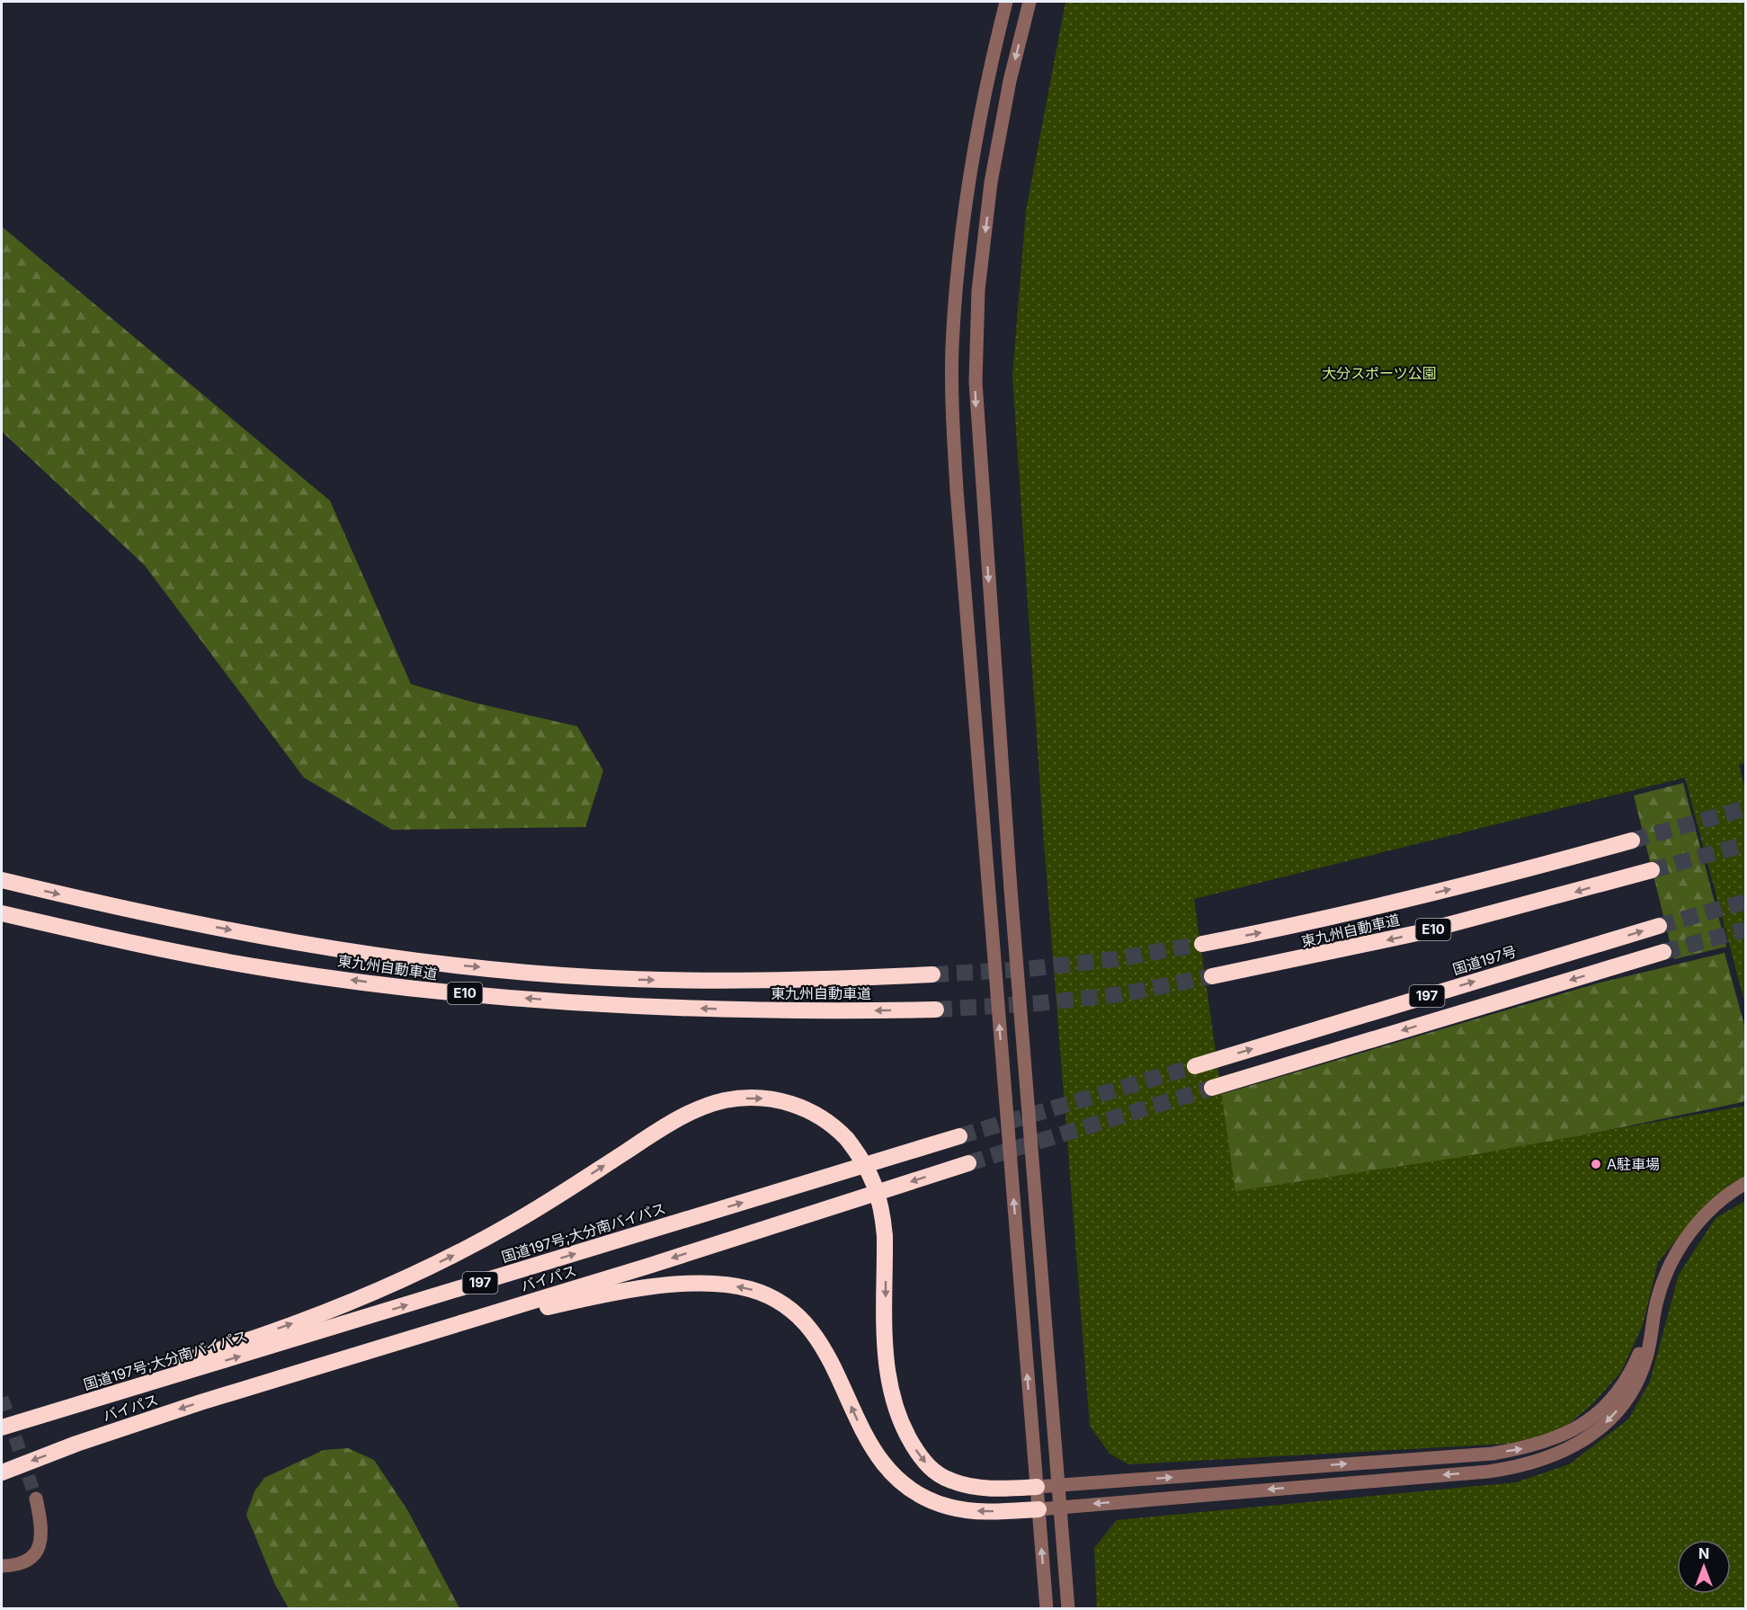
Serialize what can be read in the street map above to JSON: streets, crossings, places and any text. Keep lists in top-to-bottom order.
{
  "streets": {
    "highway": [
      "E10",
      "東九州自動車道",
      "国道197号",
      "197",
      "国道197号;大分南バイパス",
      "バイパス"
    ]
  },
  "one_way": ["国道197号;大分南バイパス", "バイパス"],
  "parks": ["大分スポーツ公園"],
  "places": ["A駐車場"],
  "north": "top"
}
